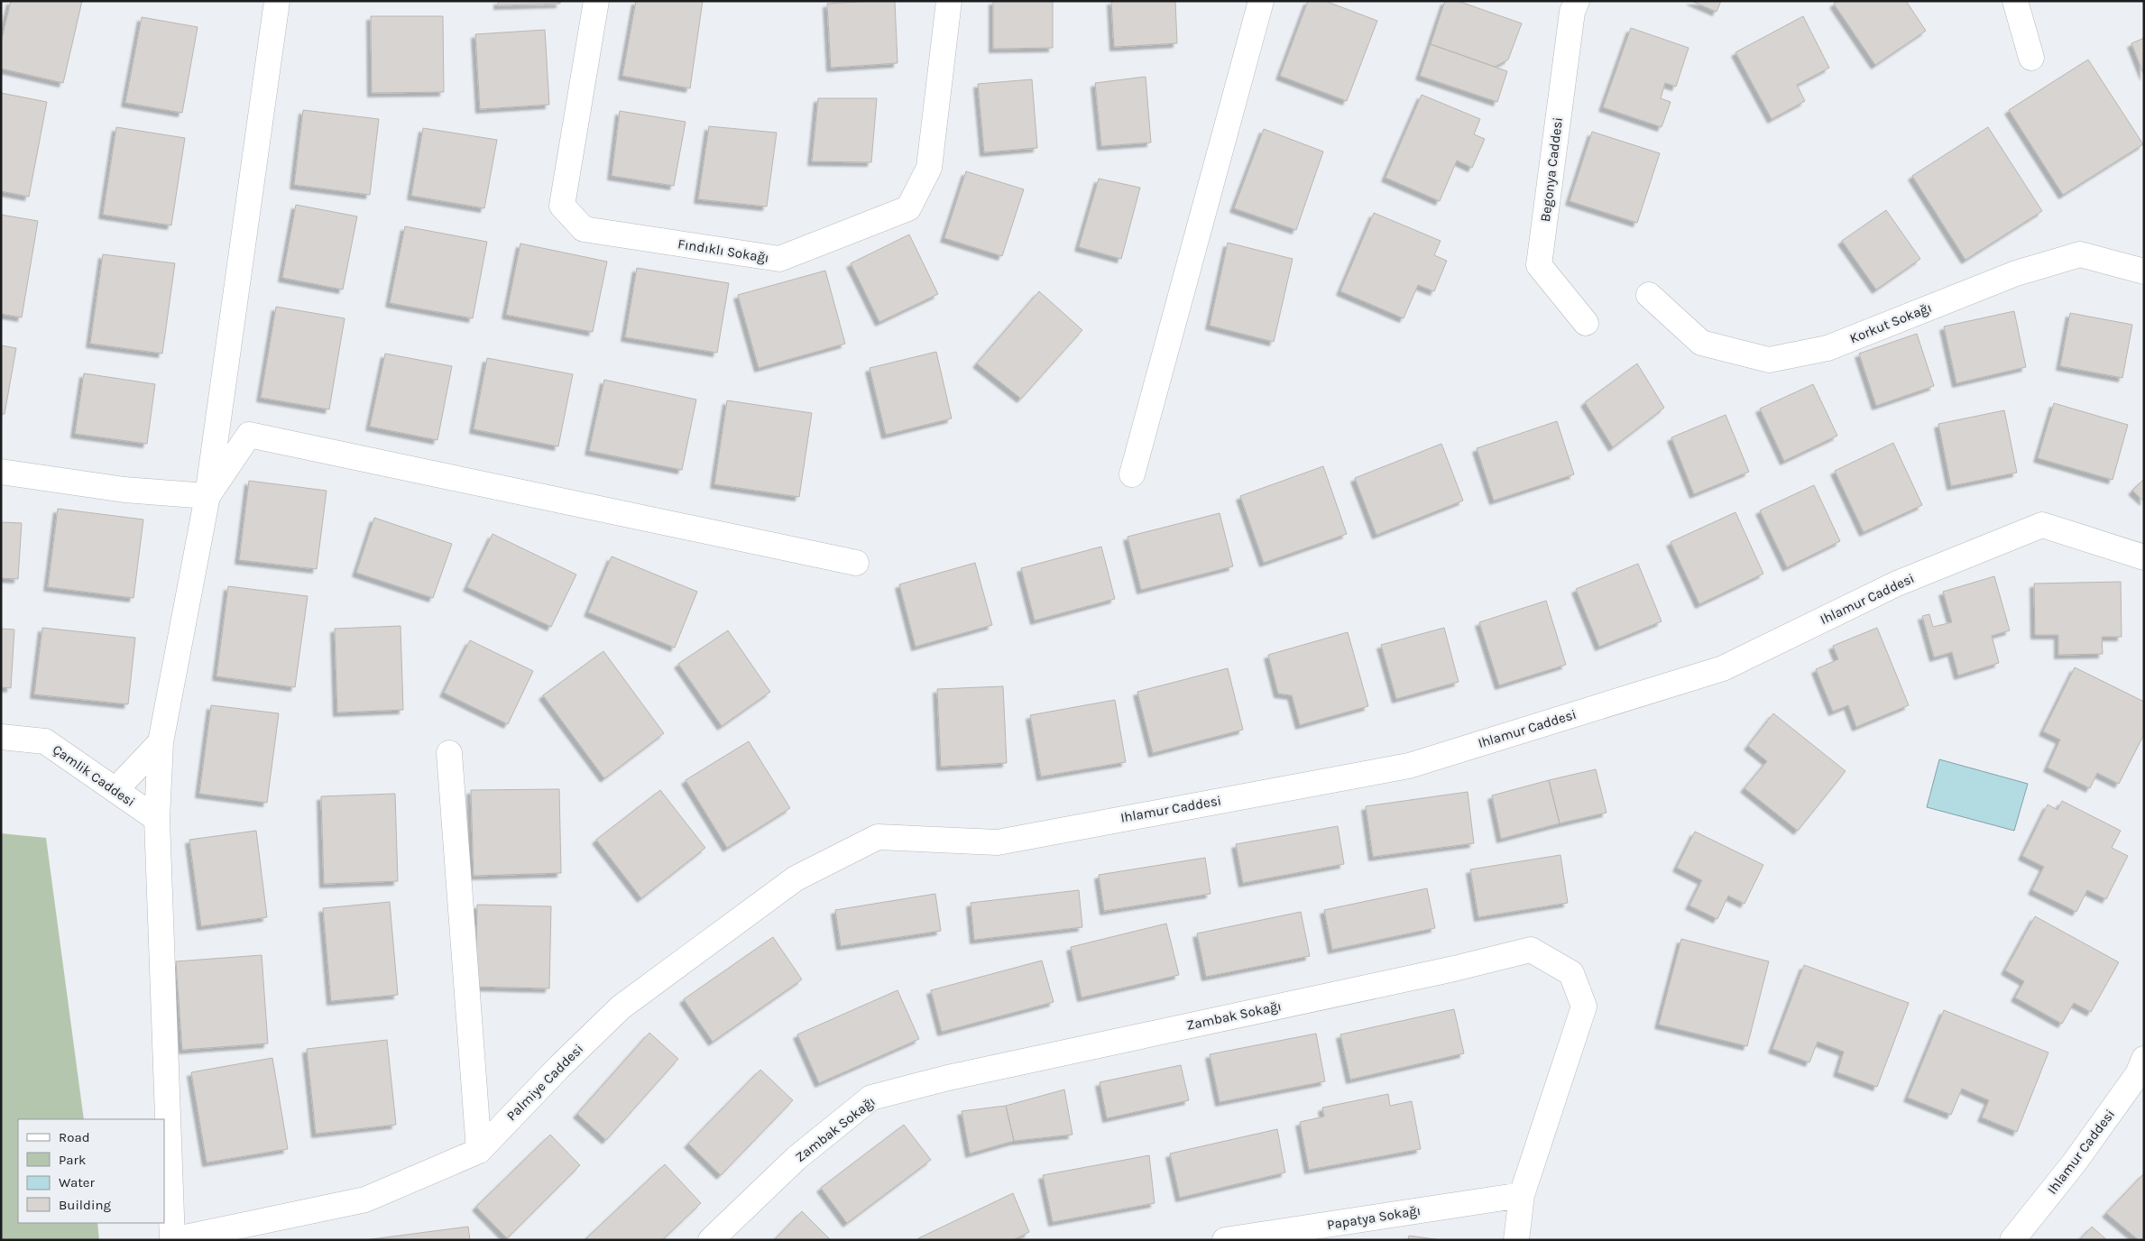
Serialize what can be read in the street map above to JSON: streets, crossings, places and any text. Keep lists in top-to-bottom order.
{
  "streets": {
    "street": [
      "Begonya Caddesi",
      "Fındıklı Sokağı",
      "Korkut Sokağı",
      "Ihlamur Caddesi",
      "Çamlik Caddesi",
      "Zambak Sokağı",
      "Palmiye Caddesi",
      "Papatya Sokağı"
    ]
  },
  "crossings": [
    ["Ihlamur Caddesi", "Palmiye Caddesi"],
    ["Zambak Sokağı", "Papatya Sokağı"]
  ],
  "legend": [
    "Road",
    "Park",
    "Water",
    "Building"
  ]
}
